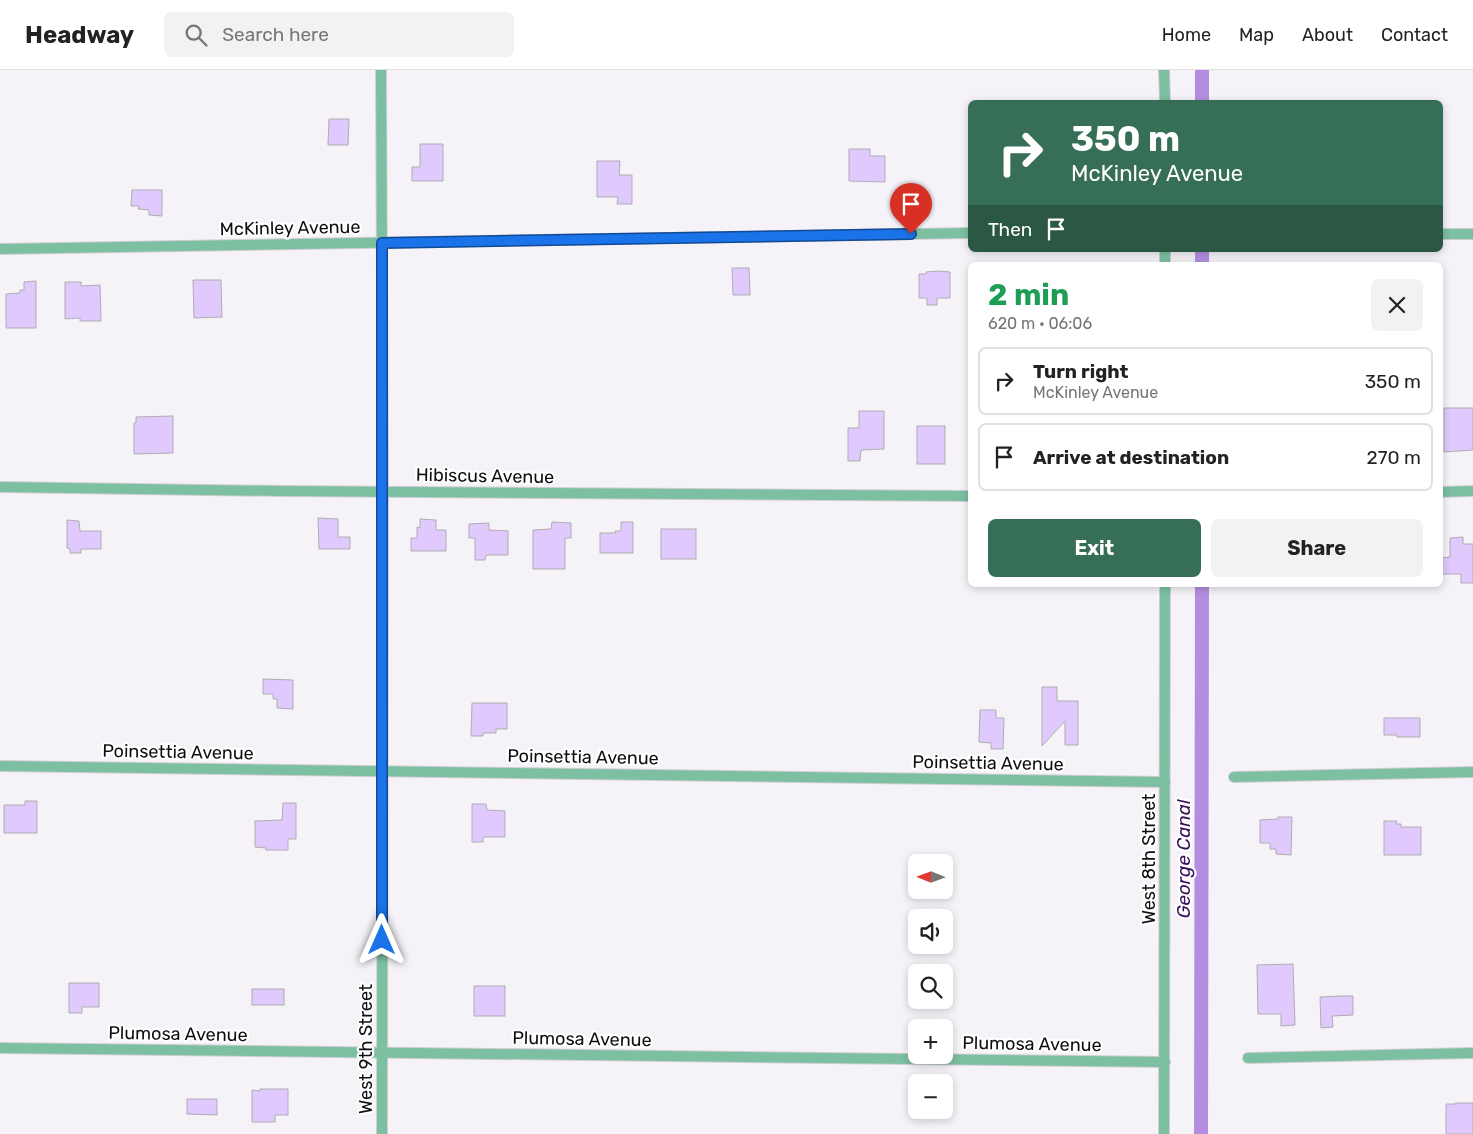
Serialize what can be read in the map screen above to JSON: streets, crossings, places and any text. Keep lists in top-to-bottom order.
{
  "streets": {
    "street": [
      "McKinley Avenue",
      "Hibiscus Avenue",
      "Poinsettia Avenue",
      "West 8th Street",
      "Plumosa Avenue",
      "West 9th Street"
    ]
  },
  "crossings": [
    ["McKinley Avenue", "West 9th Street"],
    ["Hibiscus Avenue", "West 9th Street"],
    ["Poinsettia Avenue", "West 8th Street"],
    ["Poinsettia Avenue", "West 9th Street"],
    ["West 8th Street", "Plumosa Avenue"],
    ["Plumosa Avenue", "West 9th Street"]
  ],
  "water": ["George Canal"],
  "north": "left",
  "page": {
    "header": "Headway",
    "search": "Search here",
    "nav": [
      "Home",
      "Map",
      "About",
      "Contact"
    ],
    "turn": ["350 m", "McKinley Avenue"],
    "then": "Then",
    "heading": ["2 min", "620 m · 06:06"],
    "list": [
      {
        "name": "Turn right",
        "note": "McKinley Avenue",
        "value": "350 m"
      },
      {
        "name": "Arrive at destination",
        "value": "270 m"
      }
    ],
    "buttons": ["Exit", "Share"],
    "map_buttons": ["+", "−"]
  }
}
